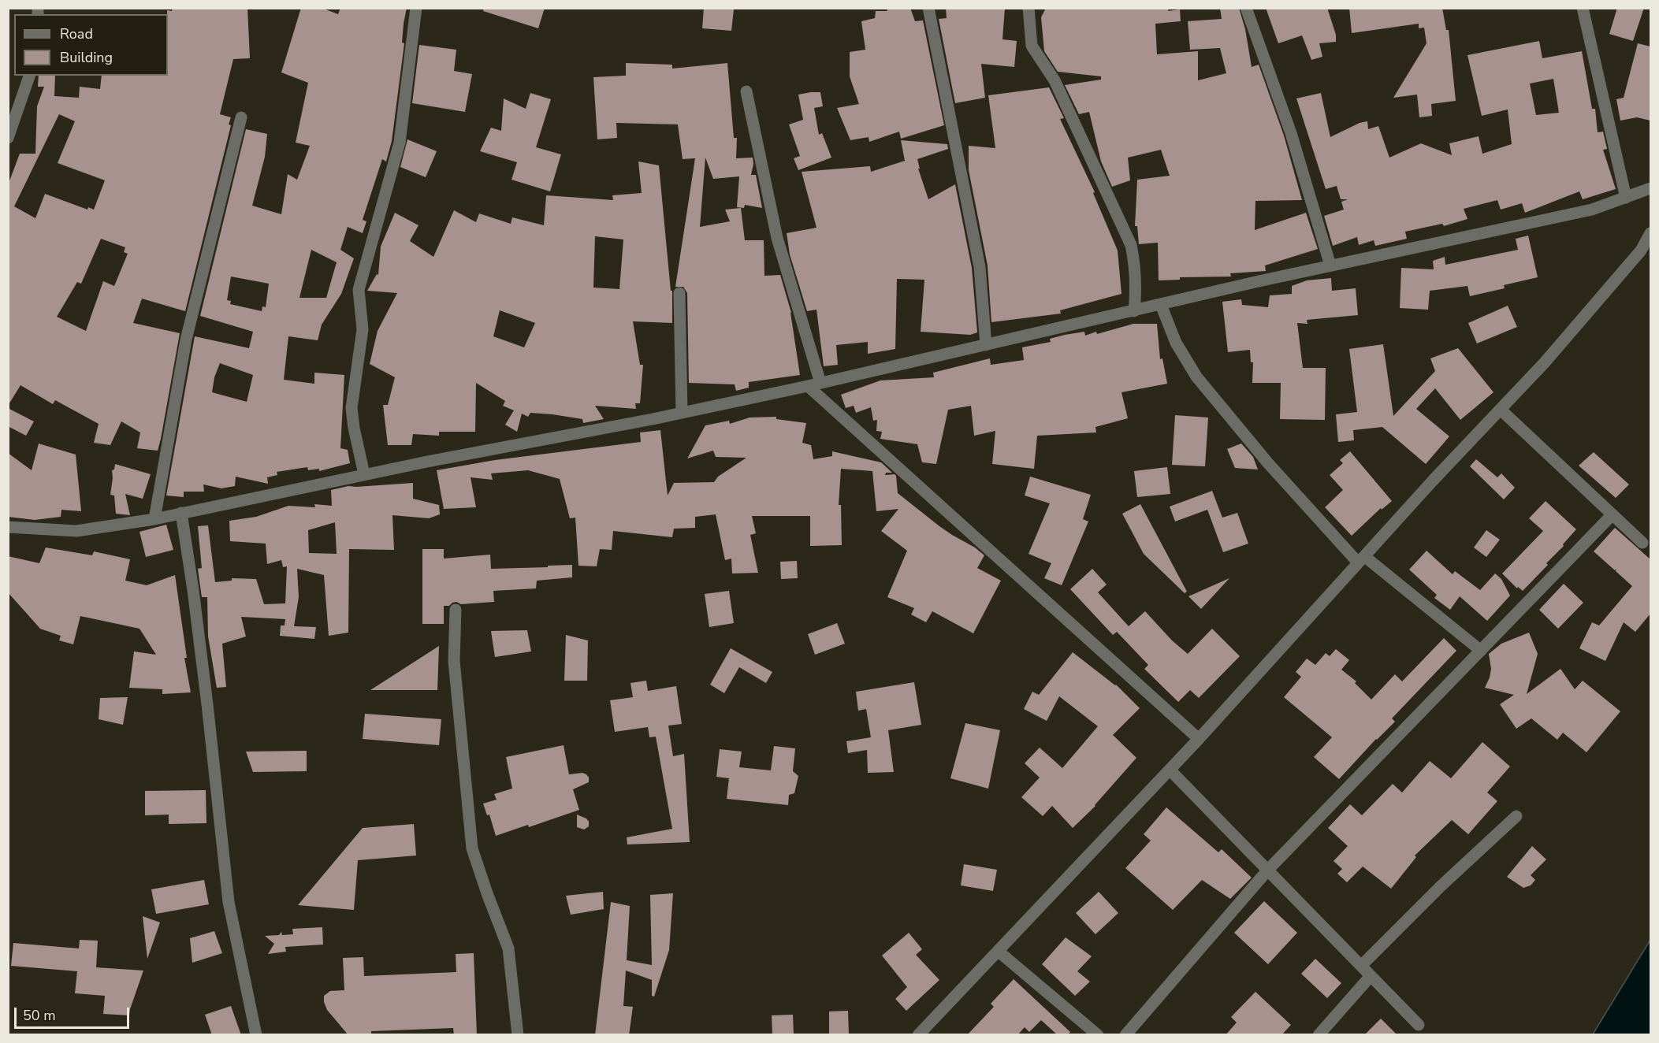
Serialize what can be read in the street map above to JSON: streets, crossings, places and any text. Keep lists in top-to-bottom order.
{
  "legend": ["Road", "Building"],
  "scale_bar": "50 m"
}
